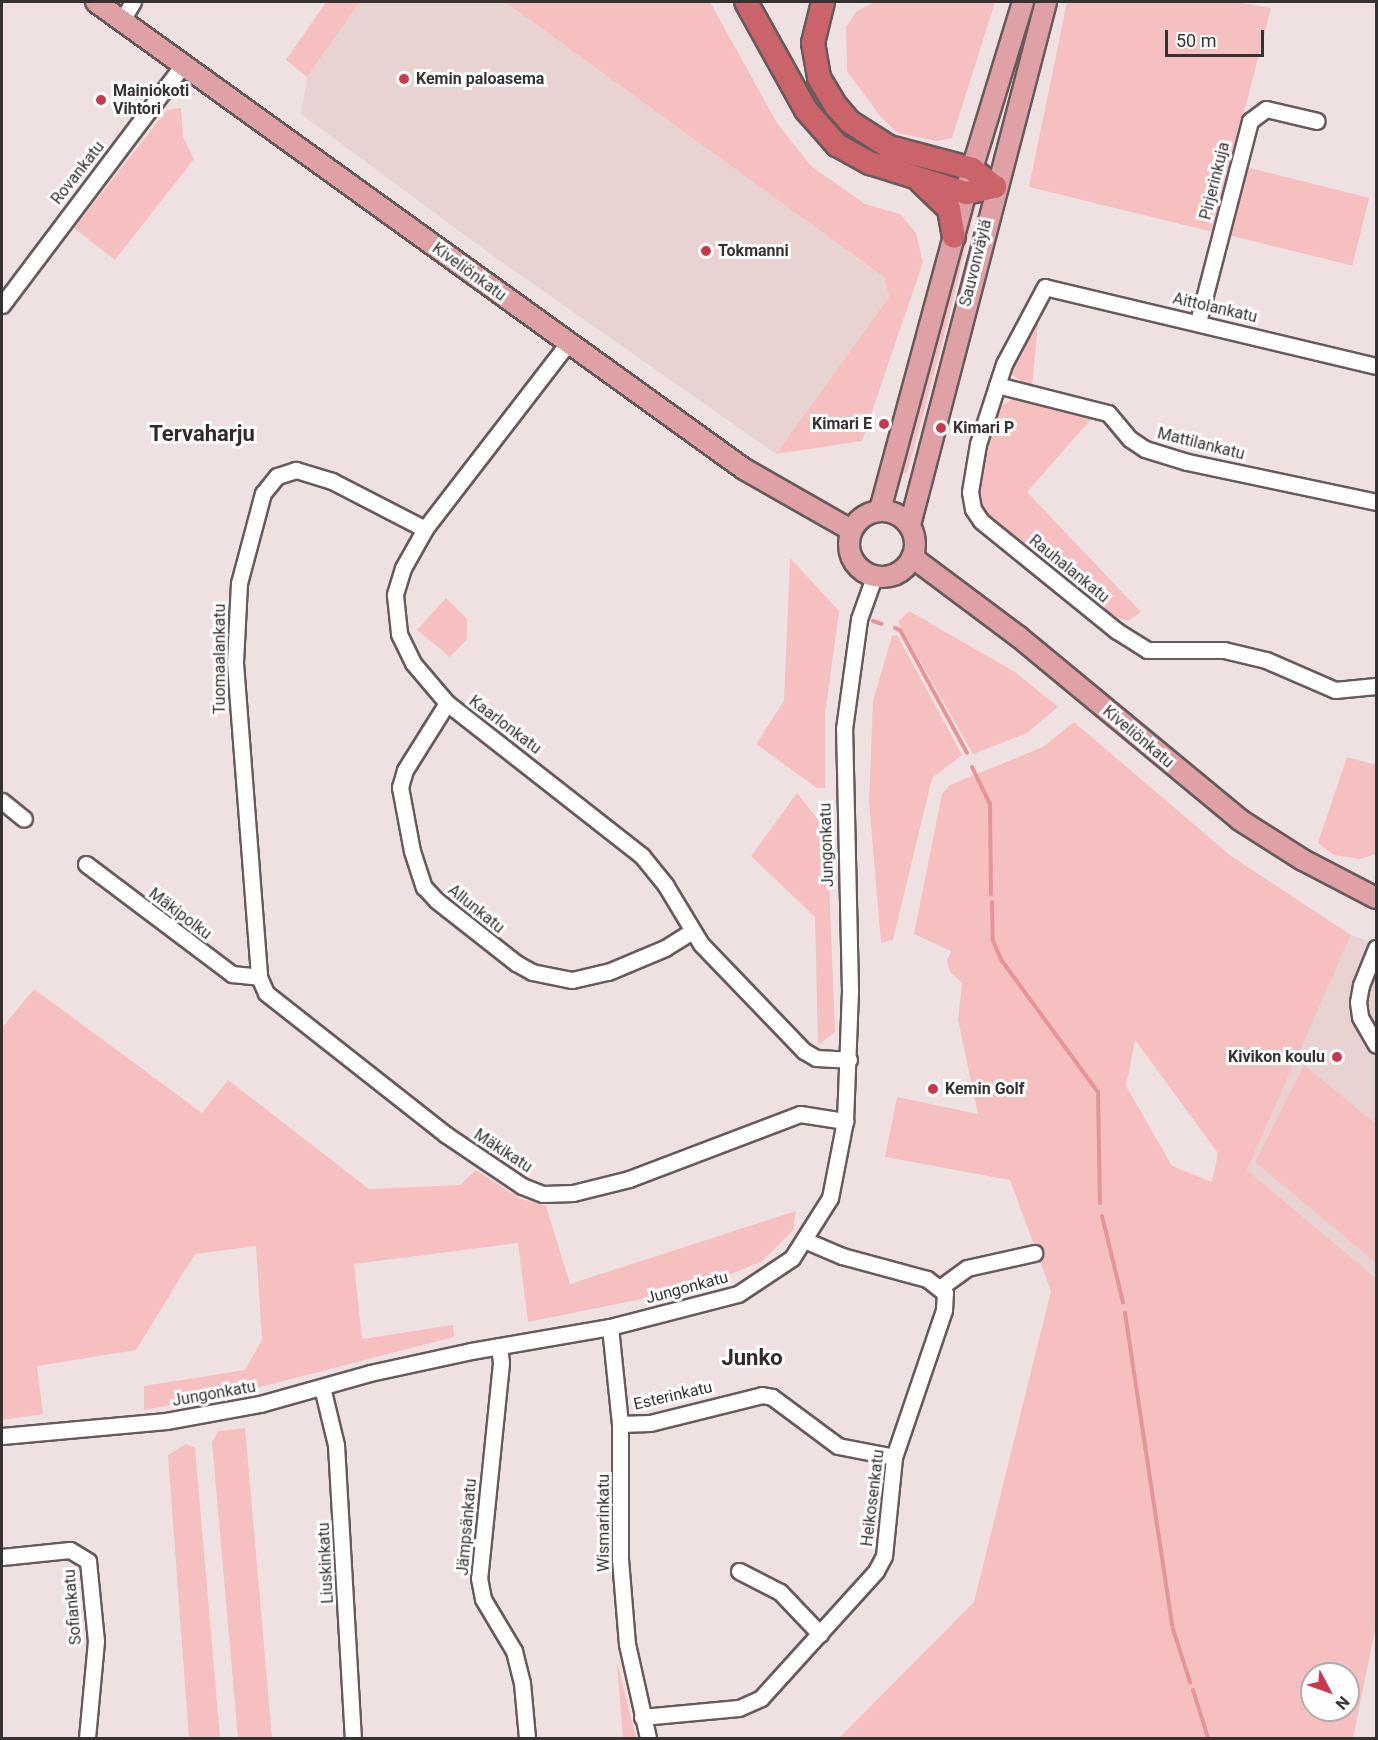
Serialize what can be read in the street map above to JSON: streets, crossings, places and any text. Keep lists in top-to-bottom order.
{
  "streets": {
    "main road": ["Sauvonväylä", "Kiveliönkatu"],
    "street": [
      "Rovankatu",
      "Pirjerinkuja",
      "Aittolankatu",
      "Mattilankatu",
      "Rauhalankatu",
      "Tuomaalankatu",
      "Kaarlonkatu",
      "Jungonkatu",
      "Allunkatu",
      "Mäkipolku",
      "Mäkikatu",
      "Esterinkatu",
      "Heikosenkatu",
      "Wismarinkatu",
      "Jämpsänkatu",
      "Liuskinkatu",
      "Sofiankatu"
    ]
  },
  "crossings": [
    ["Rovankatu", "Kiveliönkatu"],
    ["Pirjerinkuja", "Aittolankatu"],
    ["Sauvonväylä", "Kiveliönkatu"],
    ["Sauvonväylä", "Jungonkatu"],
    ["Kiveliönkatu", "Kaarlonkatu"],
    ["Kiveliönkatu", "Jungonkatu"],
    ["Aittolankatu", "Rauhalankatu"],
    ["Mattilankatu", "Rauhalankatu"],
    ["Tuomaalankatu", "Kaarlonkatu"],
    ["Tuomaalankatu", "Mäkipolku"],
    ["Tuomaalankatu", "Mäkikatu"],
    ["Kaarlonkatu", "Jungonkatu"],
    ["Kaarlonkatu", "Allunkatu"],
    ["Jungonkatu", "Mäkikatu"],
    ["Jungonkatu", "Wismarinkatu"],
    ["Jungonkatu", "Jämpsänkatu"],
    ["Jungonkatu", "Liuskinkatu"],
    ["Mäkipolku", "Mäkikatu"],
    ["Esterinkatu", "Heikosenkatu"],
    ["Esterinkatu", "Wismarinkatu"],
    ["Heikosenkatu", "Wismarinkatu"]
  ],
  "districts": ["Tervaharju", "Junko"],
  "places": [
    "Kemin paloasema",
    "Mainiokoti Vihtori",
    "Tokmanni",
    "Kimari E",
    "Kimari P",
    "Kivikon koulu",
    "Kemin Golf"
  ],
  "scale_bar": "50 m",
  "north": "bottom right"
}
